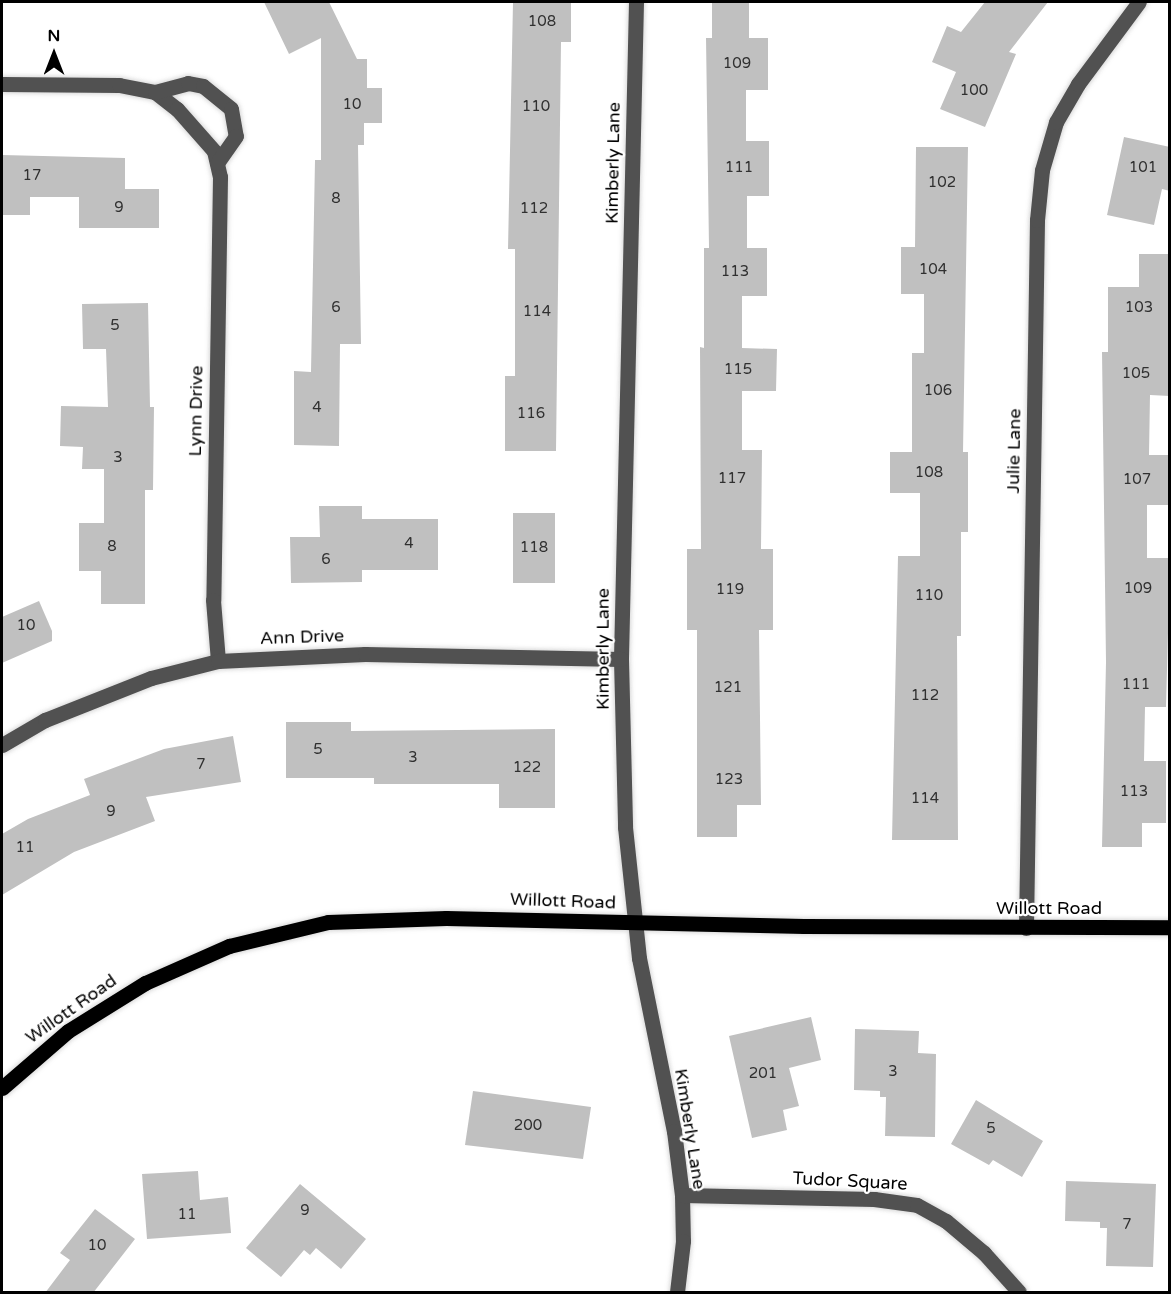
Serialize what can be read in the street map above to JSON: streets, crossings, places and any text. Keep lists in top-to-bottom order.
{
  "streets": {
    "main road": ["Willott Road"],
    "street": [
      "Kimberly Lane",
      "Lynn Drive",
      "Julie Lane",
      "Ann Drive",
      "Tudor Square"
    ]
  },
  "crossings": [
    ["Kimberly Lane", "Ann Drive"],
    ["Kimberly Lane", "Willott Road"],
    ["Kimberly Lane", "Tudor Square"],
    ["Lynn Drive", "Ann Drive"],
    ["Julie Lane", "Willott Road"]
  ],
  "house_numbers": [
    "108",
    "109",
    "100",
    "10",
    "110",
    "111",
    "101",
    "17",
    "102",
    "8",
    "9",
    "112",
    "104",
    "113",
    "6",
    "103",
    "114",
    "5",
    "115",
    "105",
    "106",
    "4",
    "116",
    "3",
    "108",
    "117",
    "107",
    "4",
    "8",
    "118",
    "6",
    "109",
    "119",
    "110",
    "10",
    "111",
    "121",
    "112",
    "5",
    "3",
    "7",
    "122",
    "123",
    "113",
    "114",
    "9",
    "11",
    "3",
    "201",
    "200",
    "5",
    "9",
    "11",
    "7",
    "10"
  ],
  "north": "top"
}
